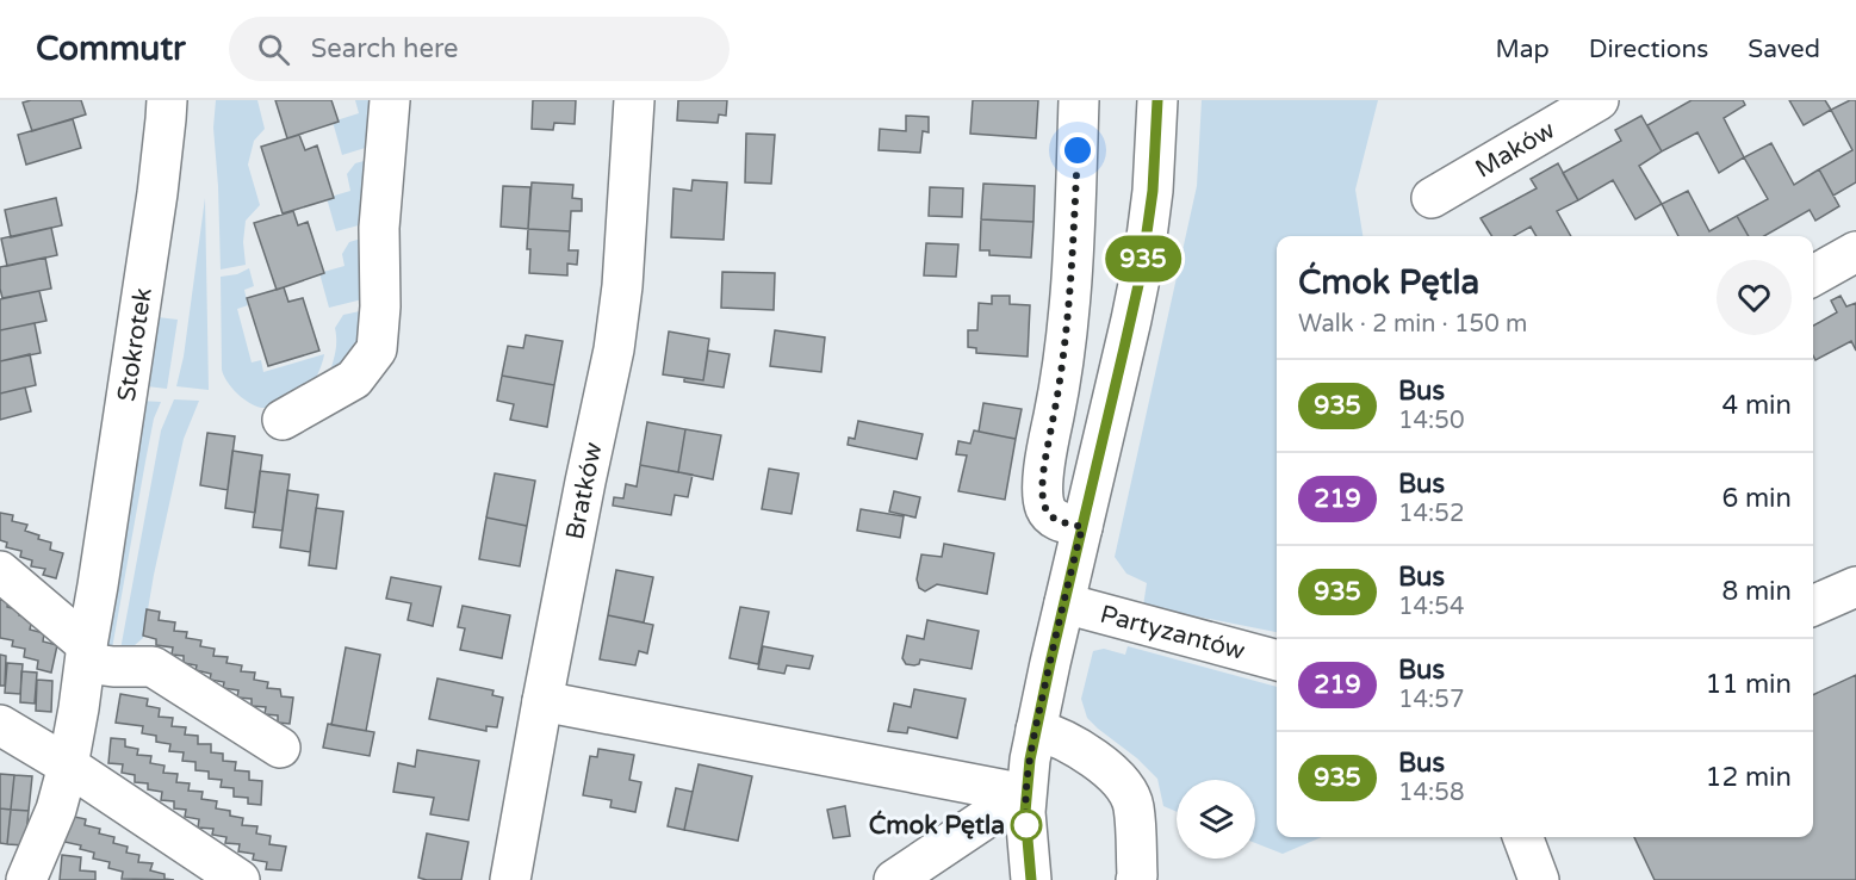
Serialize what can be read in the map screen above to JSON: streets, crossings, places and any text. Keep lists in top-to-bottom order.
{
  "streets": {
    "street": [
      "Maków",
      "Stokrotek",
      "Bratków",
      "Partyzantów"
    ]
  },
  "places": ["Ćmok Pętla"],
  "lines": ["bus line 935"],
  "page": {
    "header": "Commutr",
    "search": "Search here",
    "nav": ["Map", "Directions", "Saved"],
    "on_map": "935",
    "heading": ["Ćmok Pętla", "Walk · 2 min · 150 m"],
    "list": [
      {
        "mark": "935",
        "name": "Bus",
        "note": "14:50",
        "value": "4 min"
      },
      {
        "mark": "219",
        "name": "Bus",
        "note": "14:52",
        "value": "6 min"
      },
      {
        "mark": "935",
        "name": "Bus",
        "note": "14:54",
        "value": "8 min"
      },
      {
        "mark": "219",
        "name": "Bus",
        "note": "14:57",
        "value": "11 min"
      },
      {
        "mark": "935",
        "name": "Bus",
        "note": "14:58",
        "value": "12 min"
      }
    ]
  }
}
